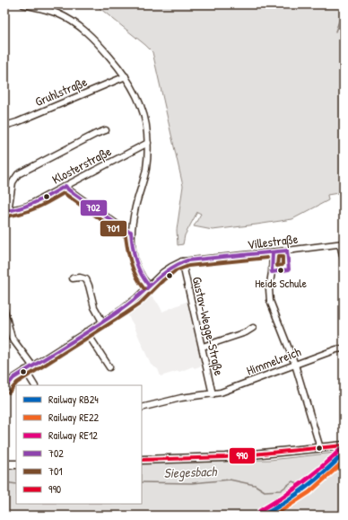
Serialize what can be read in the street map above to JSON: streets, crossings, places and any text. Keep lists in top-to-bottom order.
{
  "streets": {
    "street": [
      "Gruhlstraße",
      "Klosterstraße",
      "Villestraße",
      "Gustav-Wegge-Straße",
      "Himmelreich"
    ]
  },
  "crossings": [
    ["Villestraße", "Gustav-Wegge-Straße"],
    ["Gustav-Wegge-Straße", "Himmelreich"]
  ],
  "water": ["Siegesbach"],
  "places": ["Heide Schule"],
  "lines": [
    "transit line 702",
    "transit line 701",
    "transit line 990",
    "rail line RE12",
    "rail line RB24",
    "rail line RE22"
  ],
  "legend": [
    "Railway RB24",
    "Railway RE22",
    "Railway RE12",
    "702",
    "701",
    "990"
  ]
}
